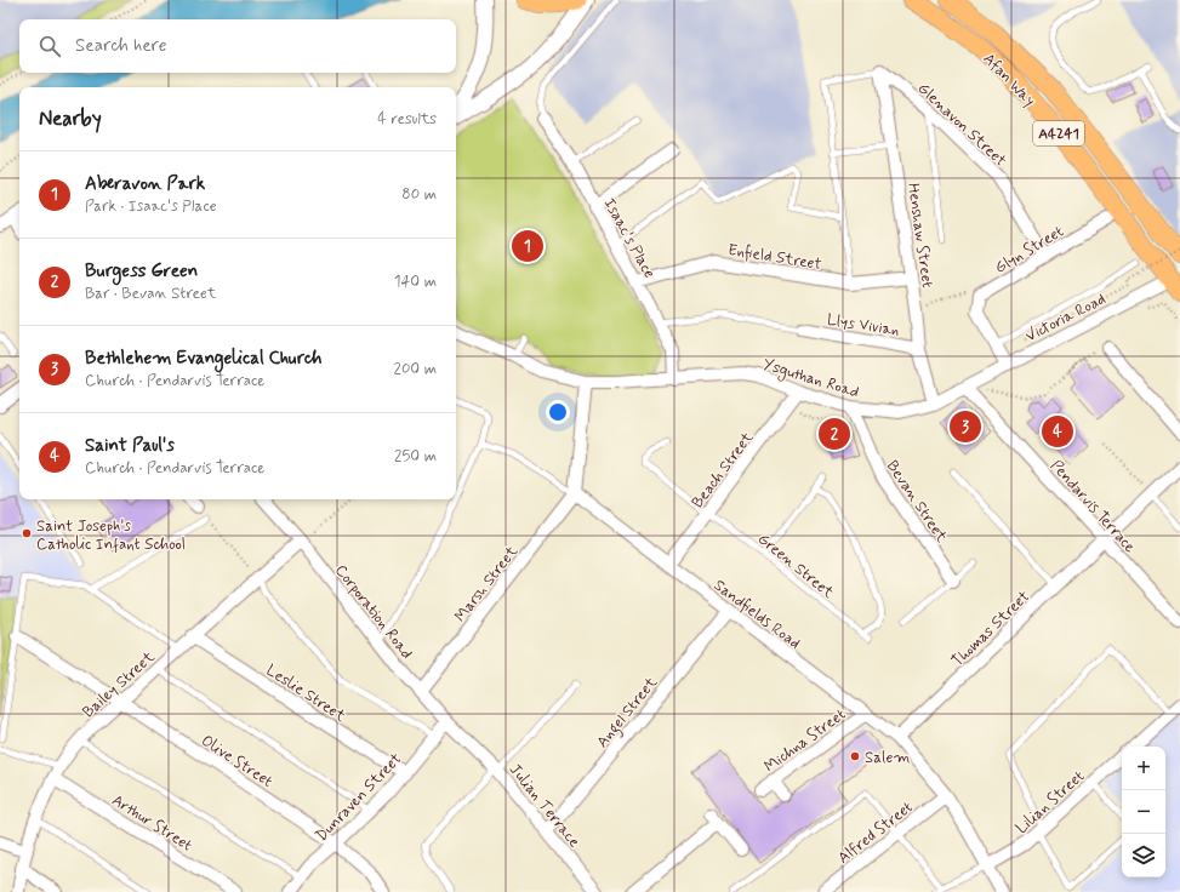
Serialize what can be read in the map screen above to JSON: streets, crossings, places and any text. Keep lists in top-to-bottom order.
{
  "streets": {
    "main road": ["Afan Way", "A4241"],
    "street": [
      "Glenavon Street",
      "Henshaw Street",
      "Isaac's Place",
      "Glyn Street",
      "Enfield Street",
      "Victoria Road",
      "Llys Vivian",
      "Ysguthan Road",
      "Beach Street",
      "Bevan Street",
      "Pendarvis Terrace",
      "Marsh Street",
      "Corporation Road",
      "Sandfields Road",
      "Thomas Street",
      "Bailey Street",
      "Leslie Street",
      "Angel Street",
      "Michna Street",
      "Olive Street",
      "Dunraven Street",
      "Lilian Street",
      "Julian Terrace",
      "Arthur Street",
      "Alfred Street"
    ],
    "lane": ["Green Street"]
  },
  "crossings": [
    ["Afan Way", "Victoria Road"],
    ["Glenavon Street", "Henshaw Street"],
    ["Glenavon Street", "Glyn Street"],
    ["Henshaw Street", "Enfield Street"],
    ["Henshaw Street", "Llys Vivian"],
    ["Henshaw Street", "Ysguthan Road"],
    ["Isaac's Place", "Enfield Street"],
    ["Isaac's Place", "Ysguthan Road"],
    ["Victoria Road", "Ysguthan Road"],
    ["Victoria Road", "Pendarvis Terrace"],
    ["Ysguthan Road", "Beach Street"],
    ["Ysguthan Road", "Bevan Street"],
    ["Ysguthan Road", "Pendarvis Terrace"],
    ["Beach Street", "Green Street"],
    ["Beach Street", "Sandfields Road"],
    ["Pendarvis Terrace", "Thomas Street"],
    ["Marsh Street", "Corporation Road"],
    ["Marsh Street", "Sandfields Road"],
    ["Corporation Road", "Bailey Street"],
    ["Corporation Road", "Dunraven Street"],
    ["Corporation Road", "Julian Terrace"],
    ["Sandfields Road", "Thomas Street"],
    ["Sandfields Road", "Angel Street"],
    ["Sandfields Road", "Michna Street"],
    ["Sandfields Road", "Lilian Street"],
    ["Sandfields Road", "Alfred Street"],
    ["Bailey Street", "Leslie Street"],
    ["Bailey Street", "Olive Street"],
    ["Bailey Street", "Arthur Street"],
    ["Leslie Street", "Dunraven Street"],
    ["Angel Street", "Julian Terrace"],
    ["Olive Street", "Dunraven Street"]
  ],
  "places": ["Saint Joseph's Catholic Infant School", "Salem"],
  "page": {
    "search": "Search here",
    "heading": ["Nearby", "4 results"],
    "list": [
      {
        "mark": "1",
        "name": "Aberavon Park",
        "note": "Park · Isaac's Place",
        "value": "80 m"
      },
      {
        "mark": "2",
        "name": "Burgess Green",
        "note": "Bar · Bevan Street",
        "value": "140 m"
      },
      {
        "mark": "3",
        "name": "Bethlehem Evangelical Church",
        "note": "Church · Pendarvis Terrace",
        "value": "200 m"
      },
      {
        "mark": "4",
        "name": "Saint Paul's",
        "note": "Church · Pendarvis Terrace",
        "value": "250 m"
      }
    ],
    "pins": [
      "1",
      "3",
      "4",
      "2"
    ],
    "map_buttons": ["+", "−"]
  }
}
